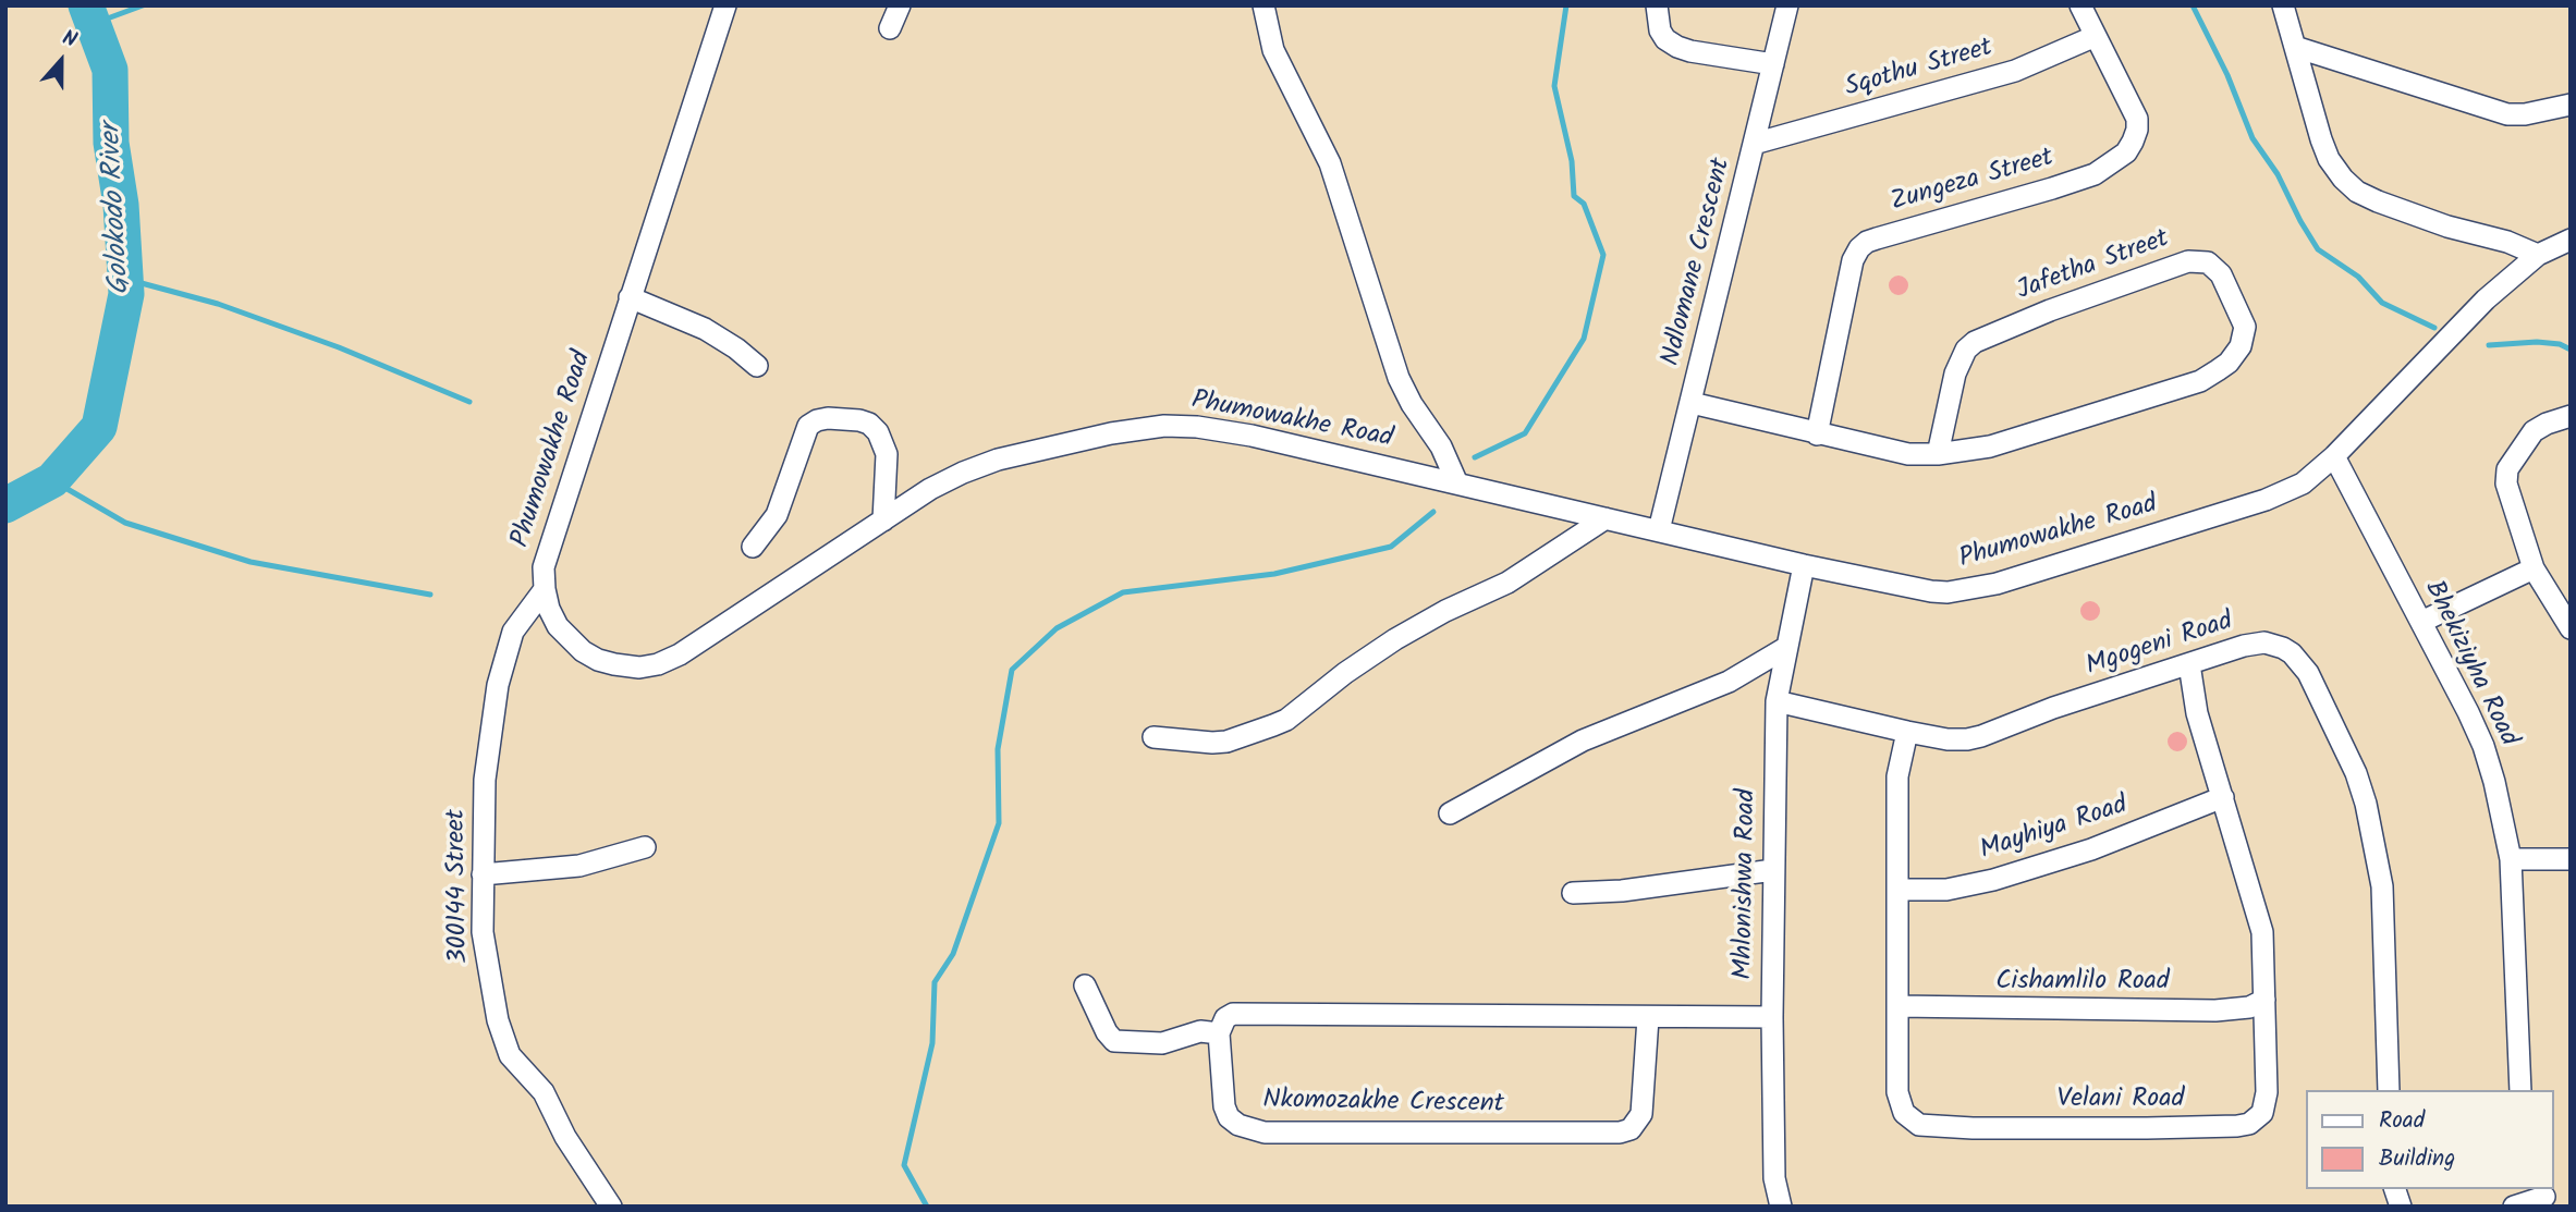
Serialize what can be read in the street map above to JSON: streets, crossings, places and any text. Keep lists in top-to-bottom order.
{
  "streets": {
    "street": [
      "Sqothu Street",
      "Zungeza Street",
      "Ndlomane Crescent",
      "Jafetha Street",
      "Phumowakhe Road",
      "Mgogeni Road",
      "Bhekiziyha Road",
      "Mayhiya Road",
      "Mhlonishwa Road",
      "300144 Street",
      "Cishamlilo Road",
      "Velani Road",
      "Nkomozakhe Crescent"
    ]
  },
  "crossings": [
    ["Sqothu Street", "Zungeza Street"],
    ["Sqothu Street", "Ndlomane Crescent"],
    ["Zungeza Street", "Jafetha Street"],
    ["Ndlomane Crescent", "Jafetha Street"],
    ["Ndlomane Crescent", "Phumowakhe Road"],
    ["Phumowakhe Road", "Bhekiziyha Road"],
    ["Phumowakhe Road", "Mhlonishwa Road"],
    ["Phumowakhe Road", "300144 Street"],
    ["Mgogeni Road", "Mhlonishwa Road"],
    ["Mgogeni Road", "Velani Road"],
    ["Mayhiya Road", "Velani Road"],
    ["Cishamlilo Road", "Velani Road"]
  ],
  "water": ["Golokodo River"],
  "legend": ["Road", "Building"],
  "north": "top"
}
